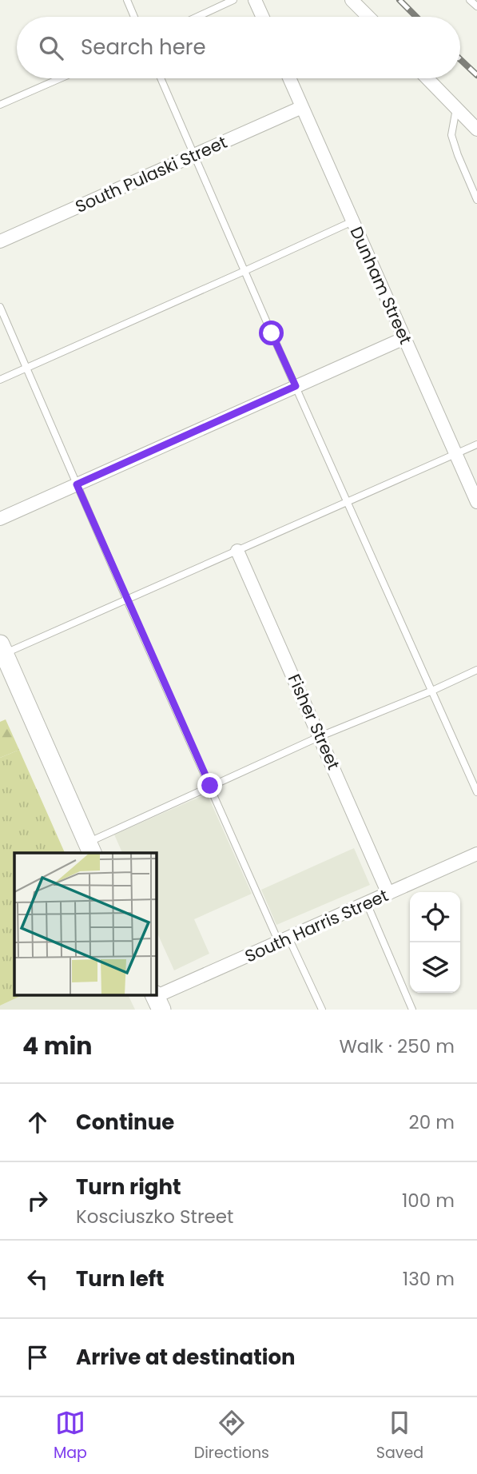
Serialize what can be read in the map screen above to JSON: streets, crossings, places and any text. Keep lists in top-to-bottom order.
{
  "streets": {
    "street": [
      "South Pulaski Street",
      "Dunham Street",
      "Fisher Street",
      "South Harris Street"
    ]
  },
  "crossings": [
    ["South Pulaski Street", "Dunham Street"],
    ["Fisher Street", "South Harris Street"]
  ],
  "page": {
    "search": "Search here",
    "heading": ["4 min", "Walk · 250 m"],
    "list": [
      ["Continue", "20 m"],
      ["Turn right", "Kosciuszko Street", "100 m"],
      ["Turn left", "130 m"],
      "Arrive at destination"
    ],
    "nav": ["Map", "Directions", "Saved"]
  }
}
